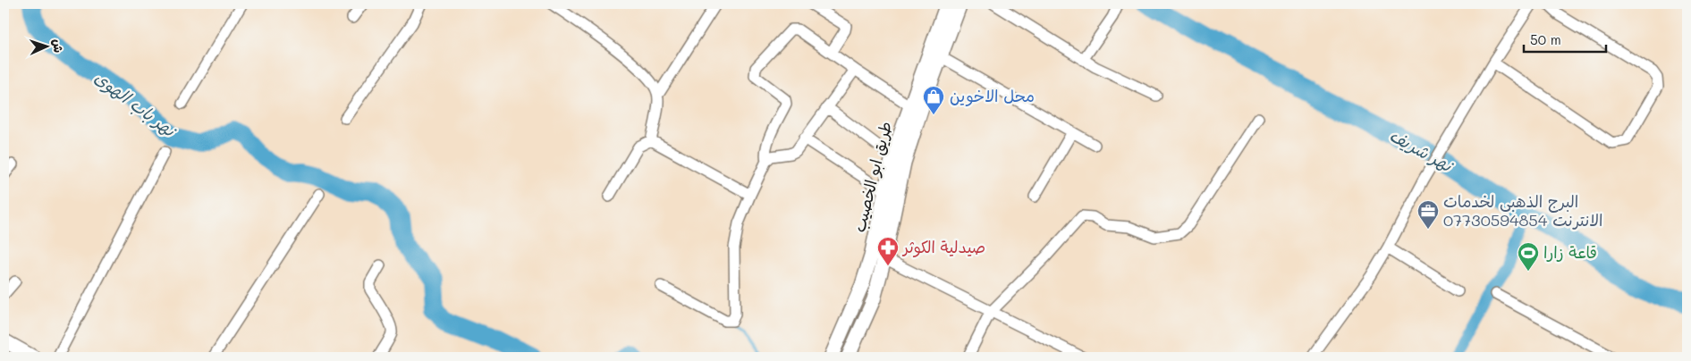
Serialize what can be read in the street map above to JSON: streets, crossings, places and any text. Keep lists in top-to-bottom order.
{
  "streets": {
    "main road": ["طريق ابو الخصيب"]
  },
  "water": ["نهر باب الهوى", "نهر شريف"],
  "places": {
    "shop": ["محل الاخوين"],
    "office": ["البرج الذهبي لخدمات الانترنت 07730594854"],
    "pharmacy": ["صيدلية الكوثر"],
    "sports": ["قاعة زارا"]
  },
  "scale_bar": "50 m",
  "north": "right"
}
